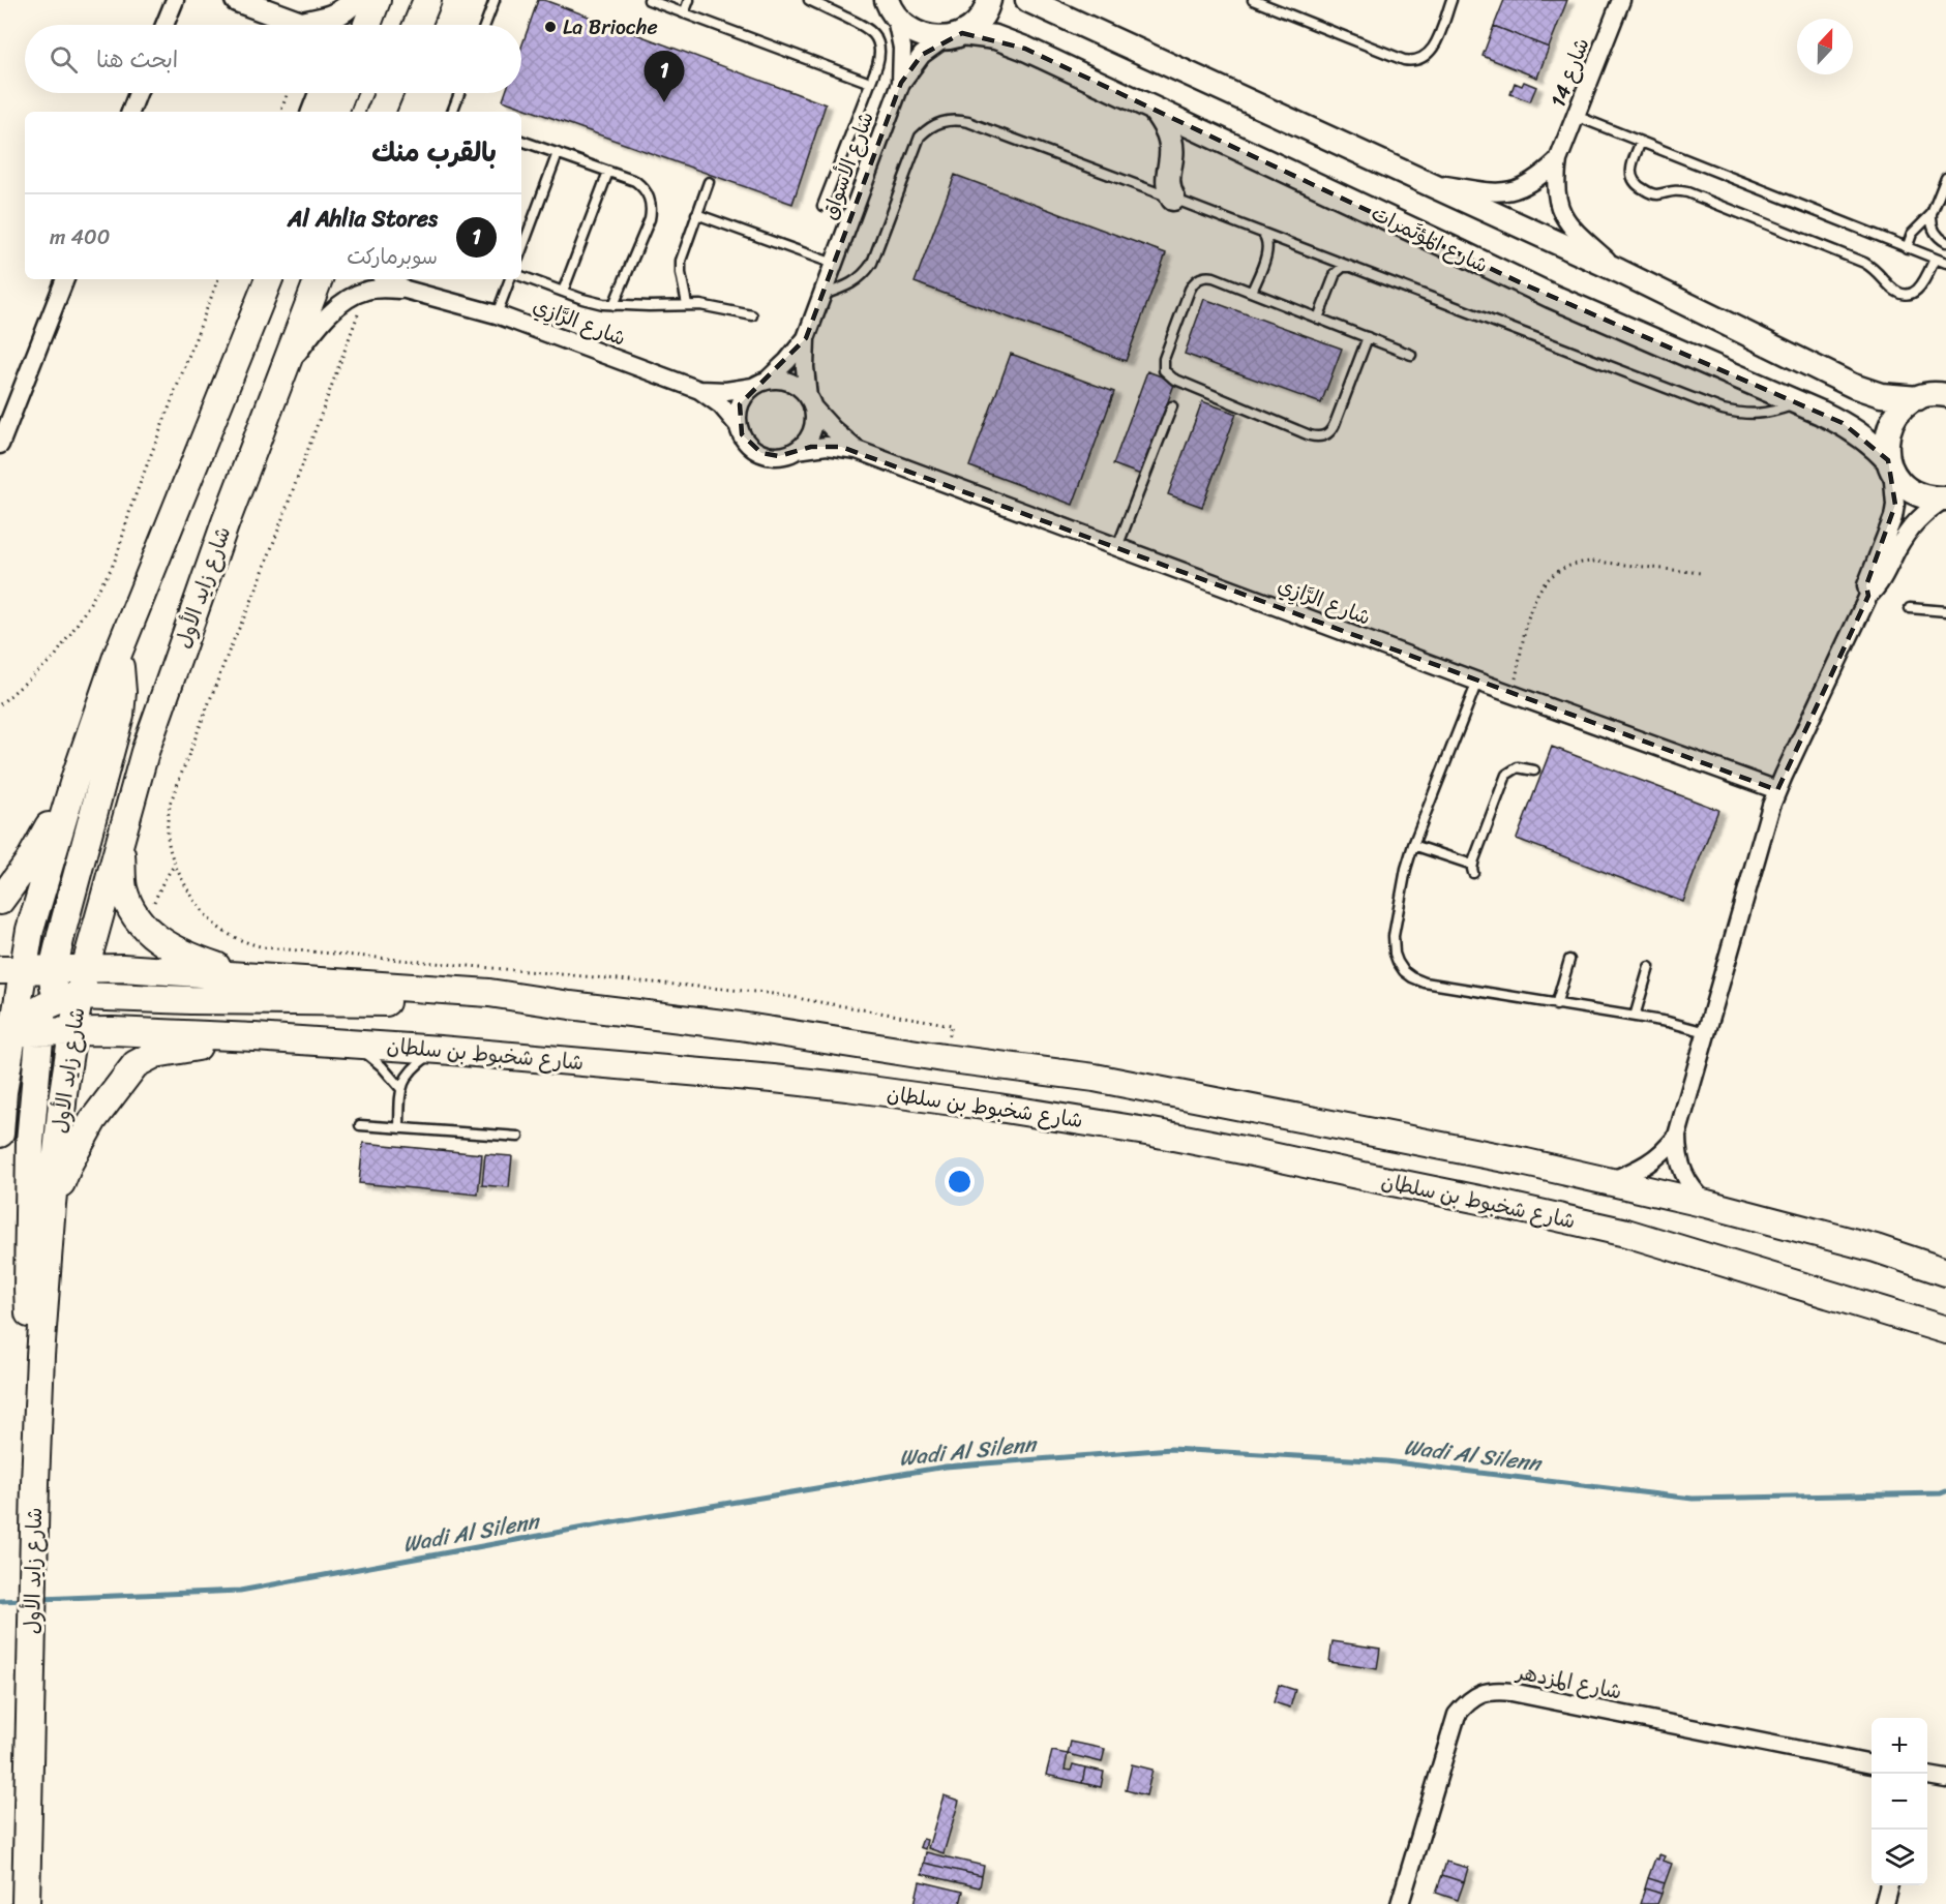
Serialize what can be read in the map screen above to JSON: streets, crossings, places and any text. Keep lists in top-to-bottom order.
{
  "streets": {
    "main road": ["شارع زايد الأول", "شارع شخبوط بن سلطان"],
    "street": [
      "شارع 14",
      "شارع الأسواق",
      "شارع المُؤتَمرات",
      "شارع الرَّازِي",
      "شارع المزدهر"
    ]
  },
  "crossings": [
    ["شارع الأسواق", "شارع المُؤتَمرات"],
    ["شارع الأسواق", "شارع الرَّازِي"],
    ["شارع زايد الأول", "شارع شخبوط بن سلطان"]
  ],
  "water": ["Wadi Al Silenn"],
  "places": ["La Brioche"],
  "north": "top",
  "page": {
    "search": "ابحث هنا",
    "pins": "1",
    "heading": "بالقرب منك",
    "list": [
      {
        "mark": "1",
        "name": "Al Ahlia Stores",
        "note": "سوبرماركت",
        "value": "400 m"
      }
    ],
    "map_buttons": ["+", "−"]
  }
}
